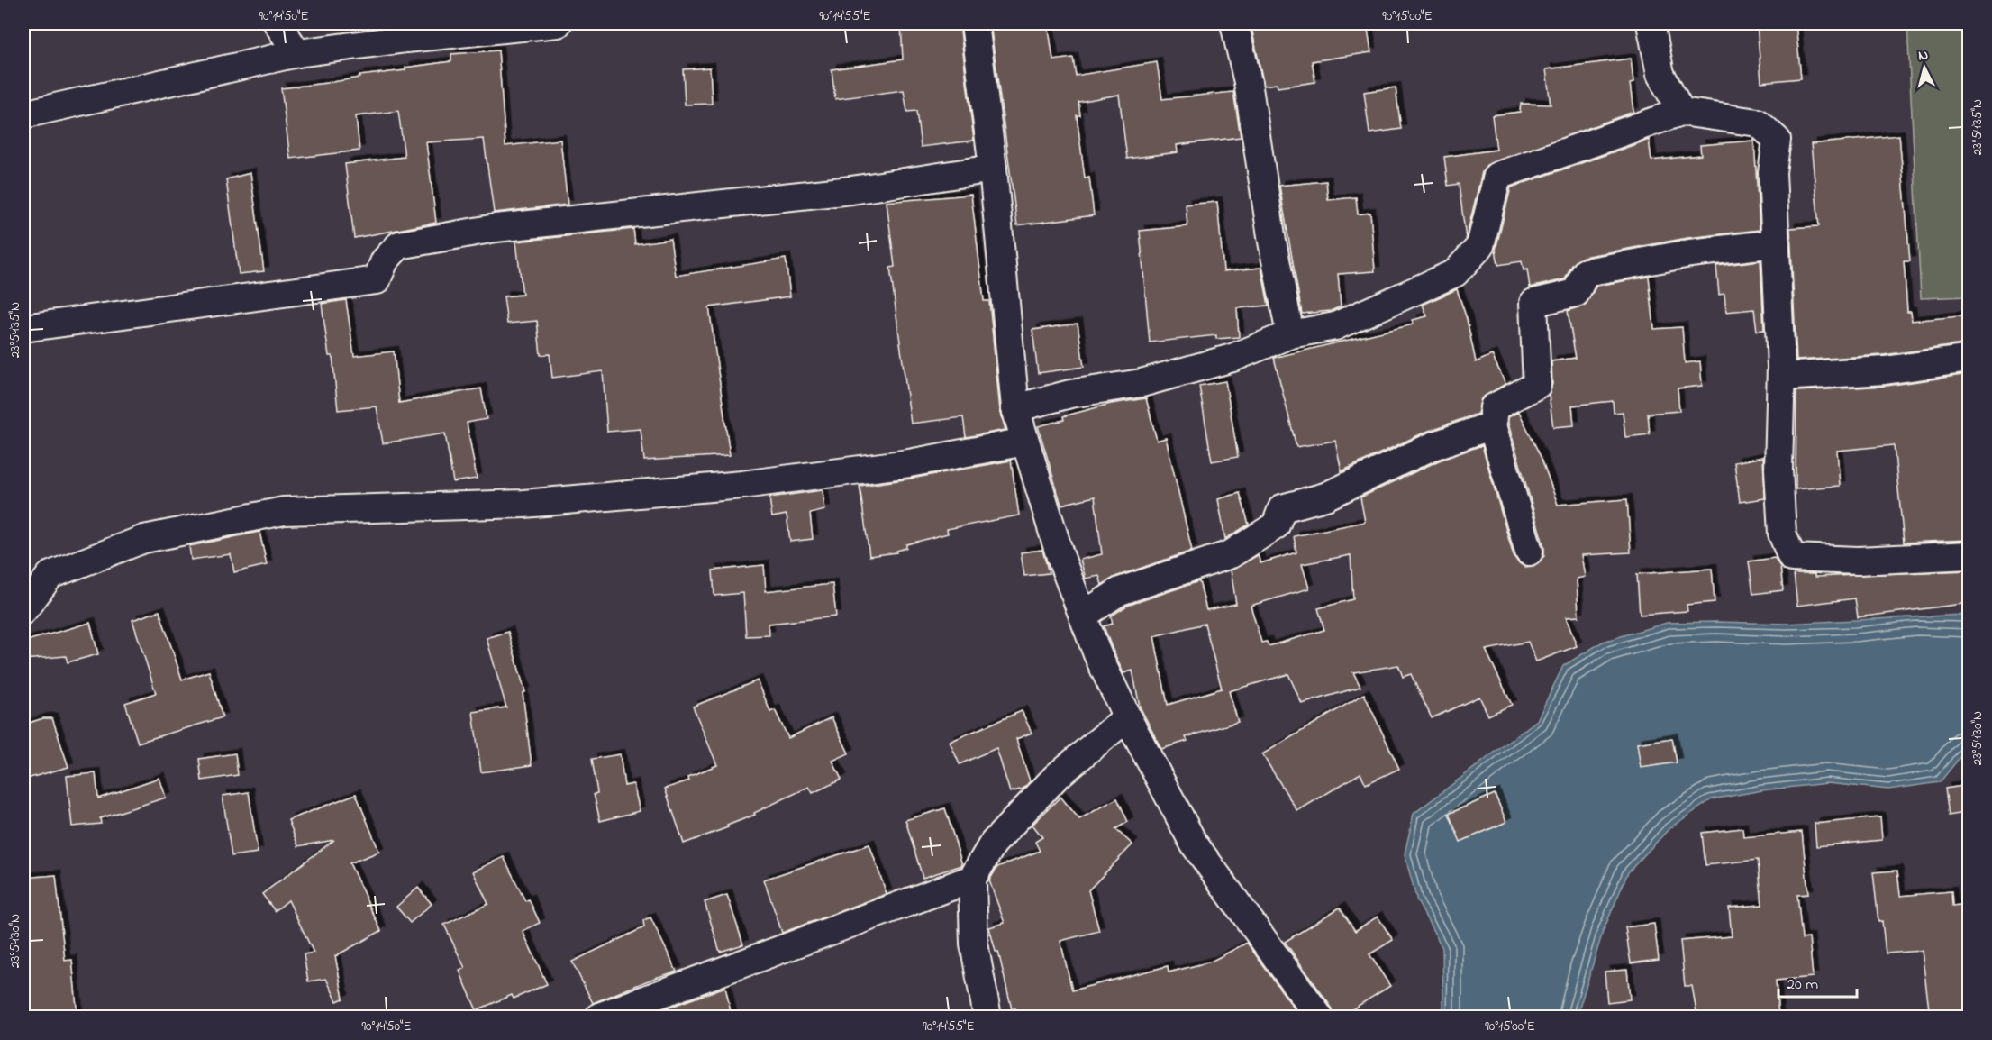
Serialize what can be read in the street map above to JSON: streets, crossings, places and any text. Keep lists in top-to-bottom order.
{
  "scale_bar": "20 m",
  "north": "top",
  "coordinates": [
    "90°14'50\"E",
    "90°14'55\"E",
    "90°15'00\"E",
    "23°54'35\"N",
    "23°54'30\"N"
  ]
}
